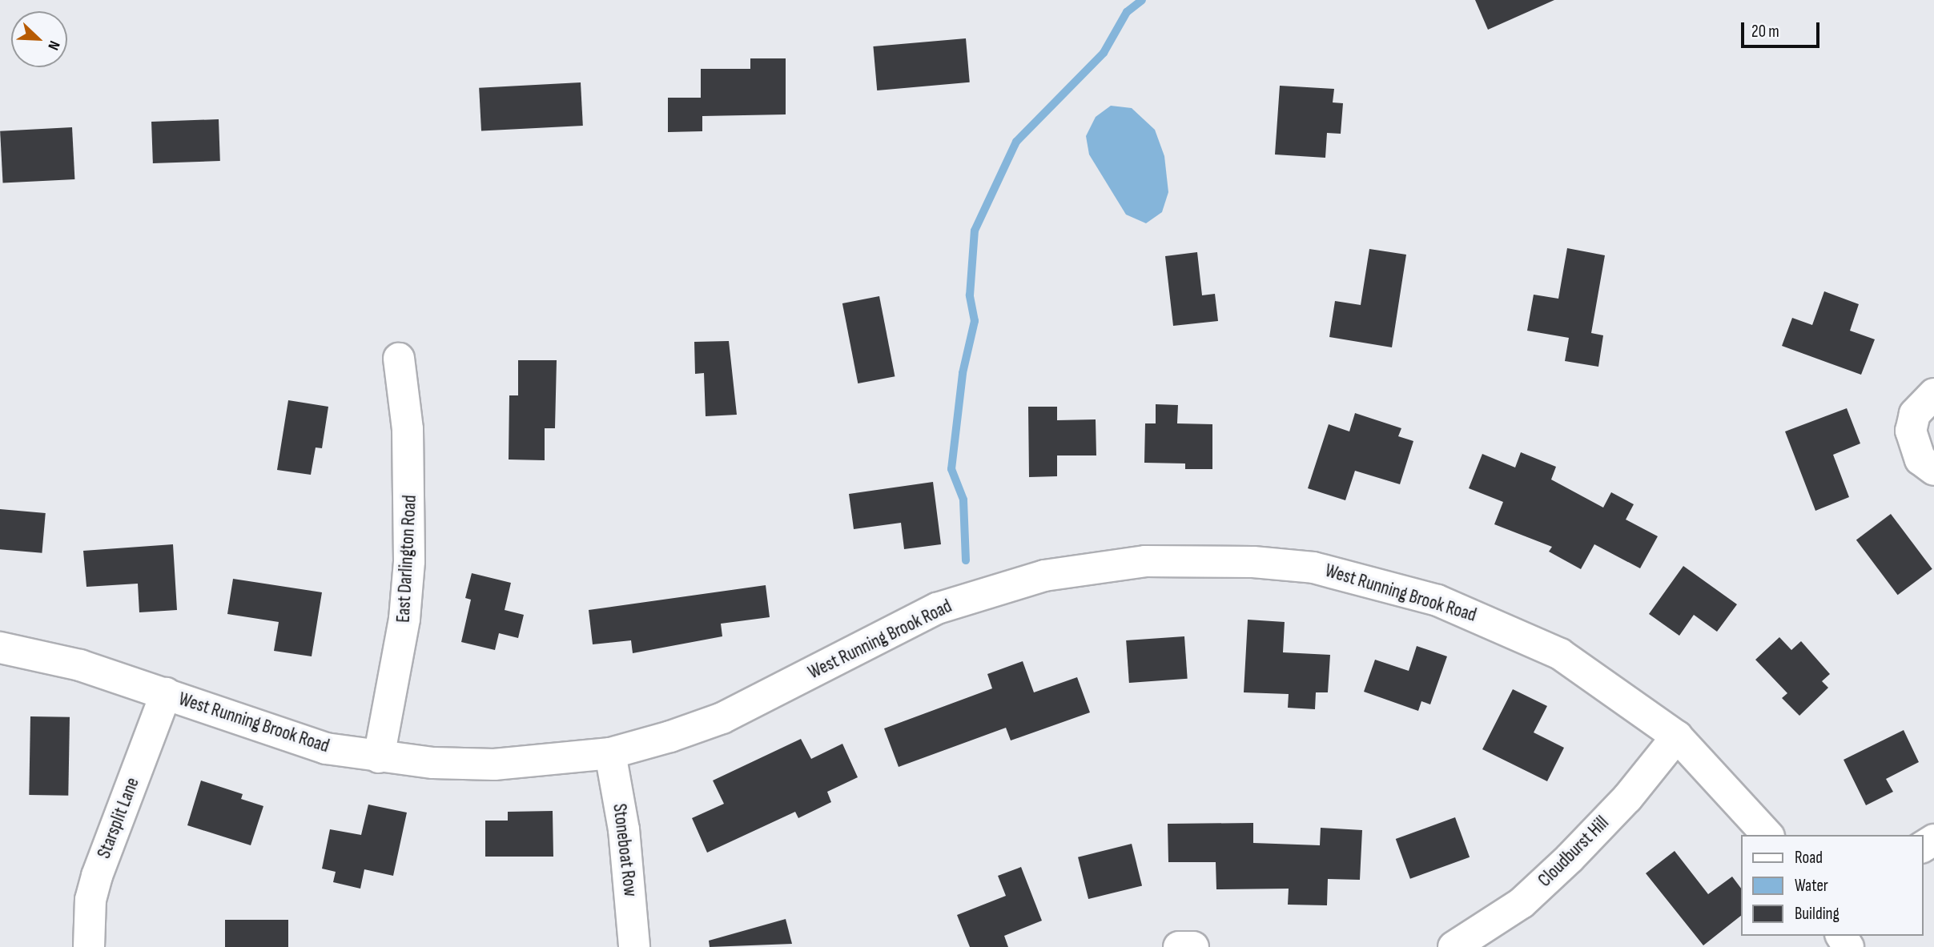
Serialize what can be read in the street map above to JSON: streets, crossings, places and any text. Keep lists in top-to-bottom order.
{
  "streets": {
    "street": [
      "East Darlington Road",
      "West Running Brook Road",
      "Starsplit Lane",
      "Stoneboat Row",
      "Cloudburst Hill"
    ]
  },
  "crossings": [
    ["East Darlington Road", "West Running Brook Road"],
    ["West Running Brook Road", "Starsplit Lane"],
    ["West Running Brook Road", "Stoneboat Row"],
    ["West Running Brook Road", "Cloudburst Hill"]
  ],
  "legend": ["Road", "Water", "Building"],
  "scale_bar": "20 m",
  "north": "bottom right"
}
